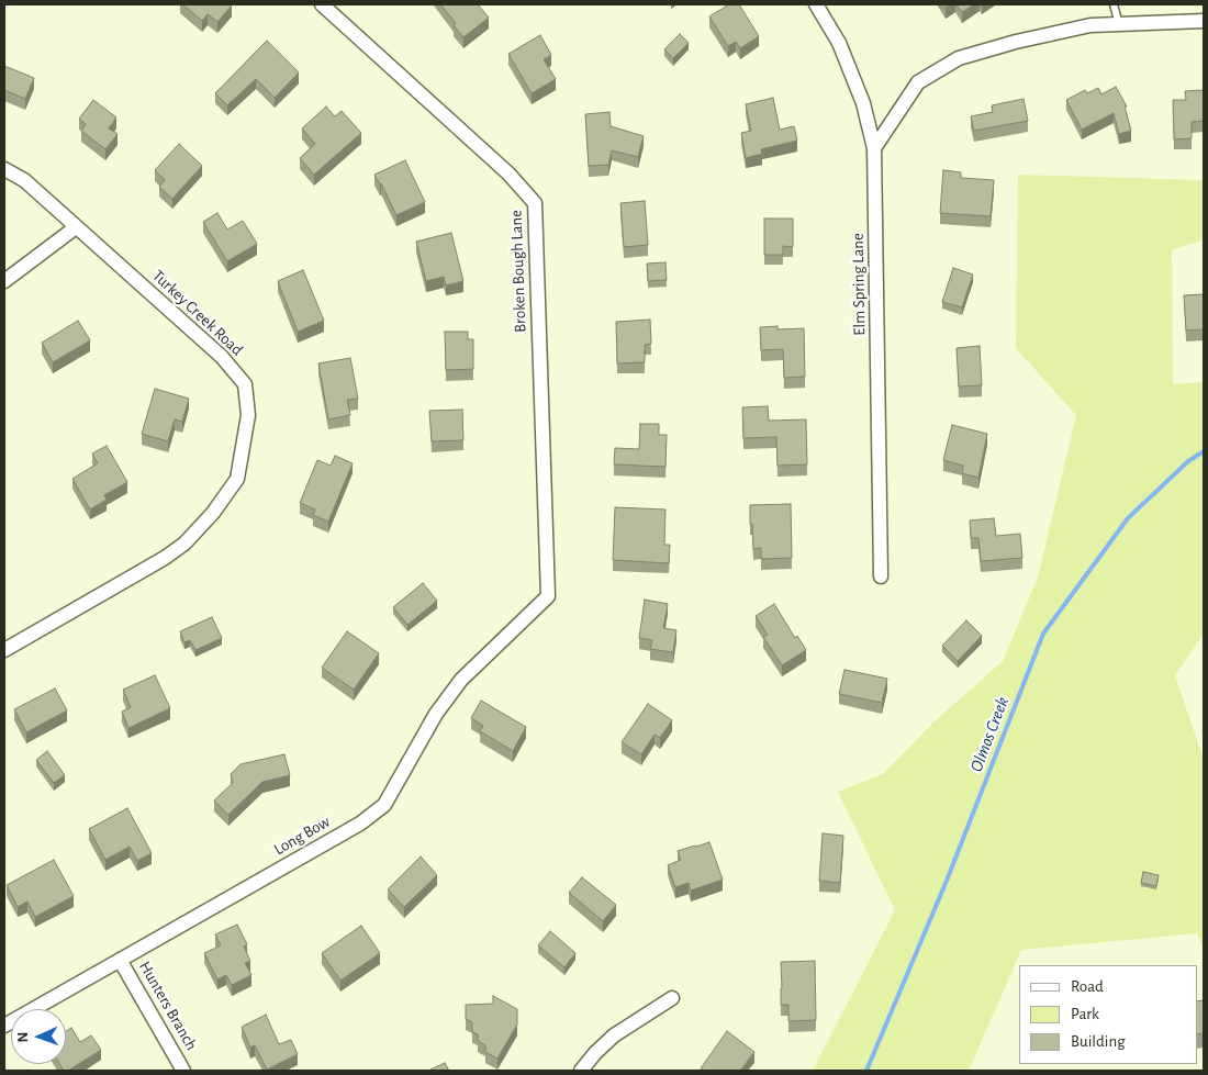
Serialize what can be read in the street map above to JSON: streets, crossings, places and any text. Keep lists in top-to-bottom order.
{
  "streets": {
    "street": [
      "Broken Bough Lane",
      "Elm Spring Lane",
      "Turkey Creek Road",
      "Long Bow",
      "Hunters Branch"
    ]
  },
  "crossings": [
    ["Broken Bough Lane", "Long Bow"],
    ["Long Bow", "Hunters Branch"]
  ],
  "water": ["Olmos Creek"],
  "legend": ["Road", "Park", "Building"],
  "north": "left"
}
